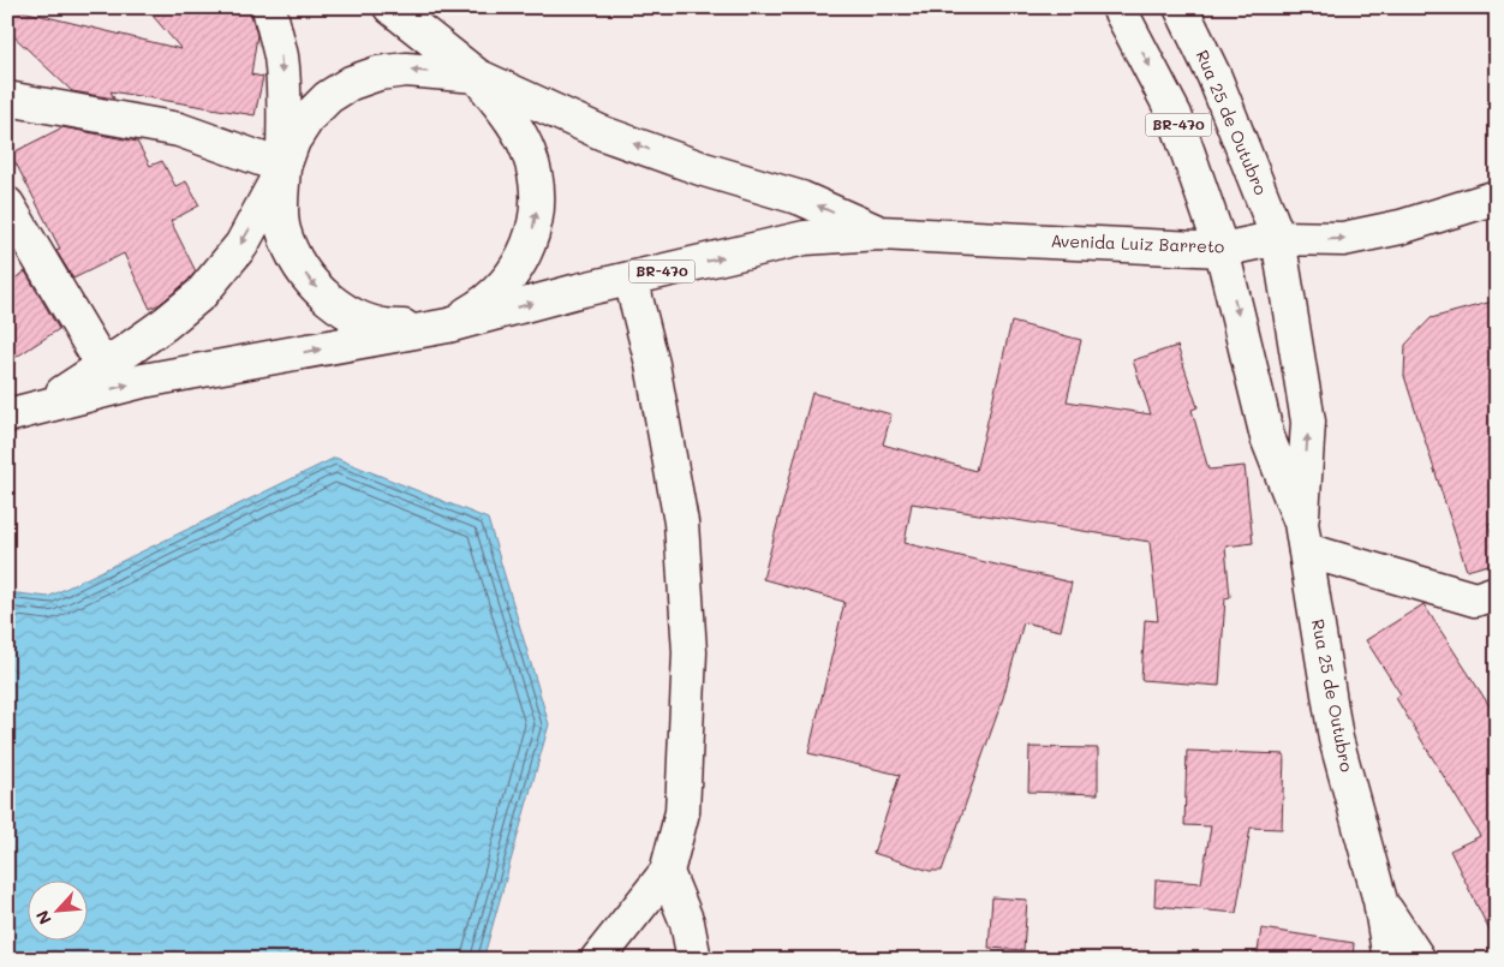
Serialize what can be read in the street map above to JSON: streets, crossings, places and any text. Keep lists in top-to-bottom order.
{
  "streets": {
    "main road": ["Rua 25 de Outubro", "BR-470", "Avenida Luiz Barreto"]
  },
  "crossings": [
    ["Rua 25 de Outubro", "Avenida Luiz Barreto"],
    ["BR-470", "Avenida Luiz Barreto"]
  ],
  "one_way": ["Avenida Luiz Barreto"],
  "north": "bottom left"
}
